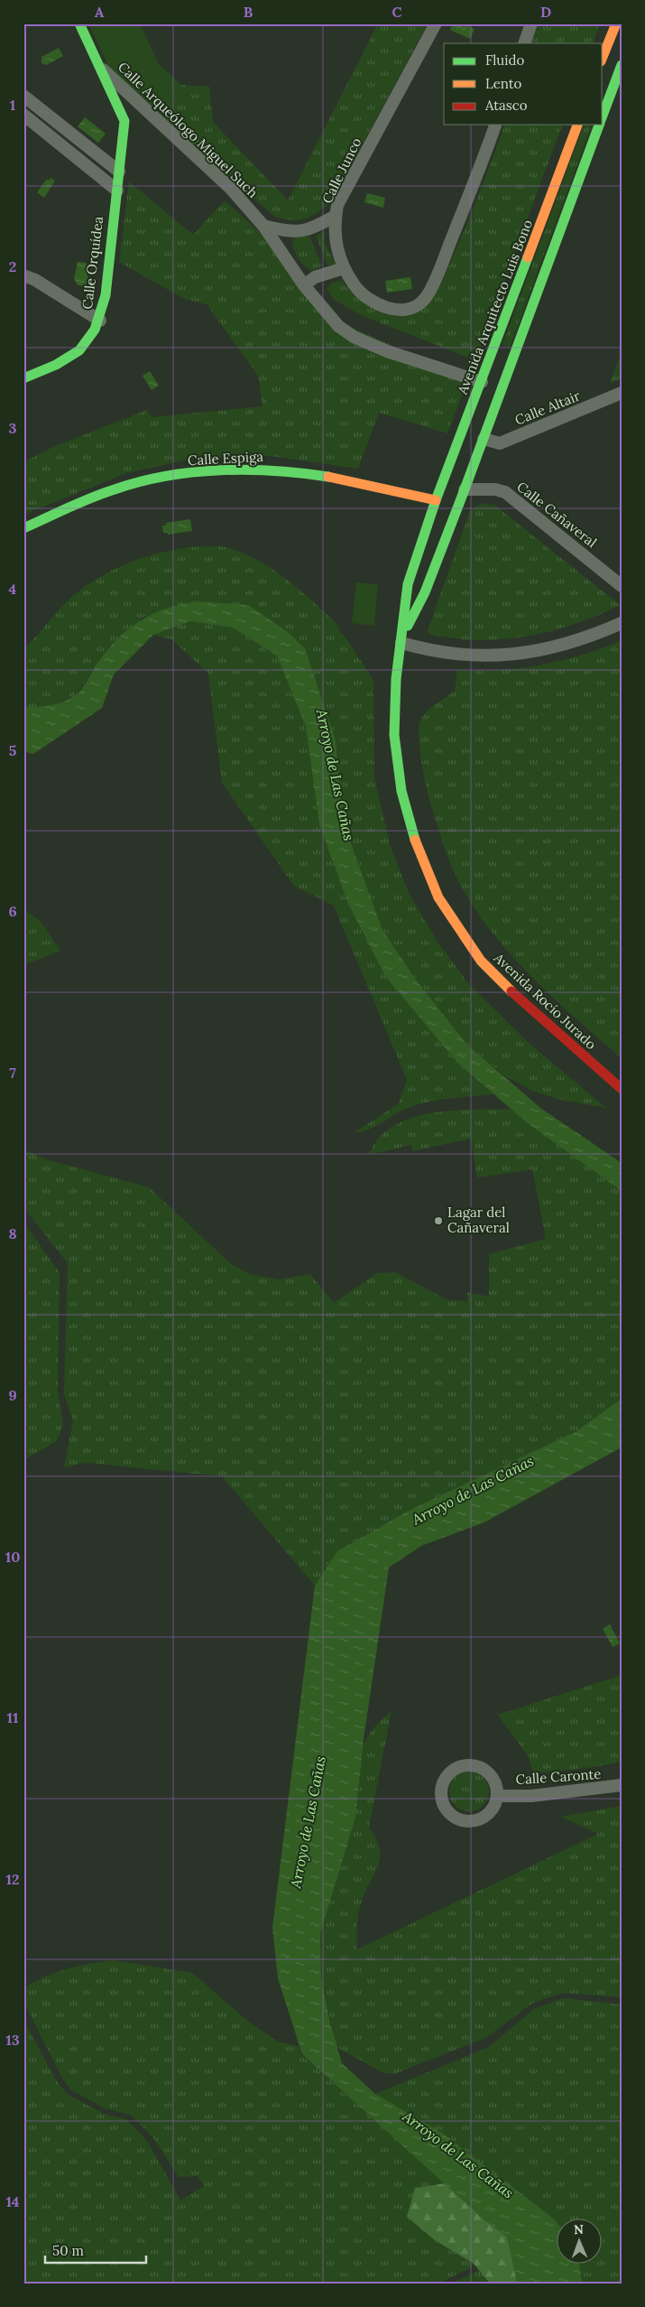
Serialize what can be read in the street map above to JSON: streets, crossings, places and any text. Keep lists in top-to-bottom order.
{
  "streets": {
    "main road": [
      "Calle Orquídea",
      "Avenida Arquitecto Luis Bono",
      "Calle Espiga",
      "Avenida Rocío Jurado"
    ],
    "street": [
      "Calle Arqueólogo Miguel Such",
      "Calle Junco",
      "Calle Altair",
      "Calle Cañaveral",
      "Calle Caronte"
    ]
  },
  "crossings": [
    ["Calle Arqueólogo Miguel Such", "Calle Orquídea"],
    ["Calle Arqueólogo Miguel Such", "Avenida Arquitecto Luis Bono"],
    ["Avenida Arquitecto Luis Bono", "Calle Espiga"],
    ["Avenida Arquitecto Luis Bono", "Avenida Rocío Jurado"],
    ["Calle Espiga", "Avenida Rocío Jurado"],
    ["Calle Cañaveral", "Avenida Rocío Jurado"]
  ],
  "water": ["Arroyo de Las Cañas"],
  "places": ["Lagar del Cañaveral"],
  "legend": ["Fluido", "Lento", "Atasco"],
  "scale_bar": "50 m",
  "north": "top",
  "grid": {
    "columns": [
      "A",
      "B",
      "C",
      "D"
    ],
    "rows": [
      "1",
      "2",
      "3",
      "4",
      "5",
      "6",
      "7",
      "8",
      "9",
      "10",
      "11",
      "12",
      "13",
      "14"
    ]
  }
}
